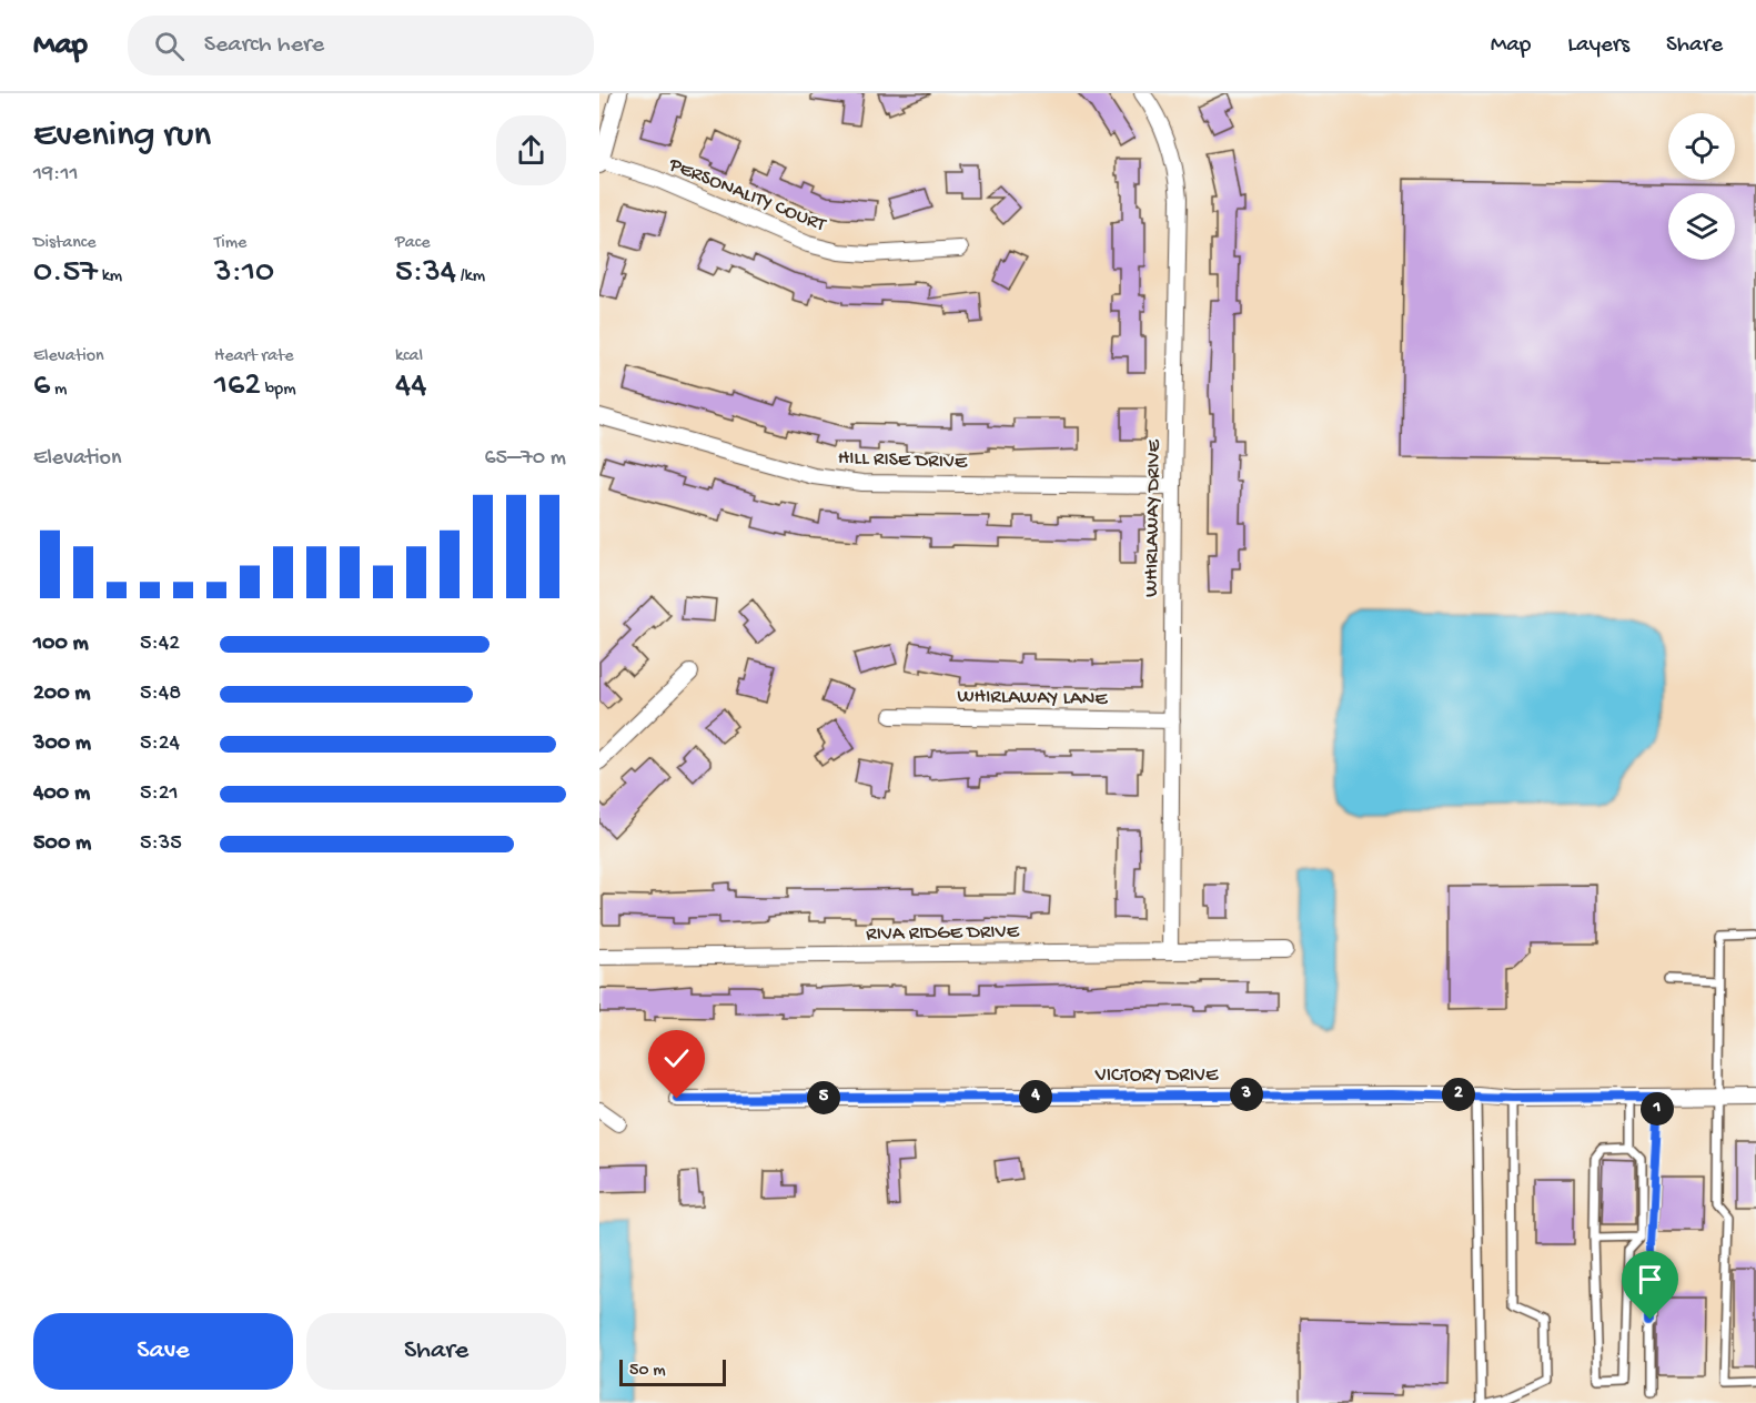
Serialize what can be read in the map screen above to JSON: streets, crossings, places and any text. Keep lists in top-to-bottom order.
{
  "streets": {
    "street": [
      "PERSONALITY COURT",
      "HILL RISE DRIVE",
      "WHIRLAWAY DRIVE",
      "WHIRLAWAY LANE",
      "RIVA RIDGE DRIVE",
      "VICTORY DRIVE"
    ]
  },
  "crossings": [
    ["HILL RISE DRIVE", "WHIRLAWAY DRIVE"],
    ["WHIRLAWAY DRIVE", "WHIRLAWAY LANE"],
    ["WHIRLAWAY DRIVE", "RIVA RIDGE DRIVE"]
  ],
  "scale_bar": "50 m",
  "page": {
    "header": "Map",
    "search": "Search here",
    "nav": ["Map", "Layers", "Share"],
    "heading": ["Evening run", "19:11"],
    "stats": [
      ["Distance", "0.57 km"],
      ["Time", "3:10"],
      ["Pace", "5:34 /km"],
      ["Elevation", "6 m"],
      ["Heart rate", "162 bpm"],
      ["kcal", "44"]
    ],
    "chart": ["Elevation", "65–70 m"],
    "list": [
      {
        "name": "100 m",
        "note": "5:42"
      },
      {
        "name": "200 m",
        "note": "5:48"
      },
      {
        "name": "300 m",
        "note": "5:24"
      },
      {
        "name": "400 m",
        "note": "5:21"
      },
      {
        "name": "500 m",
        "note": "5:35"
      }
    ],
    "pins": [
      "2",
      "3",
      "4",
      "5",
      "1"
    ],
    "buttons": ["Save", "Share"],
    "scale": "50 m"
  }
}
